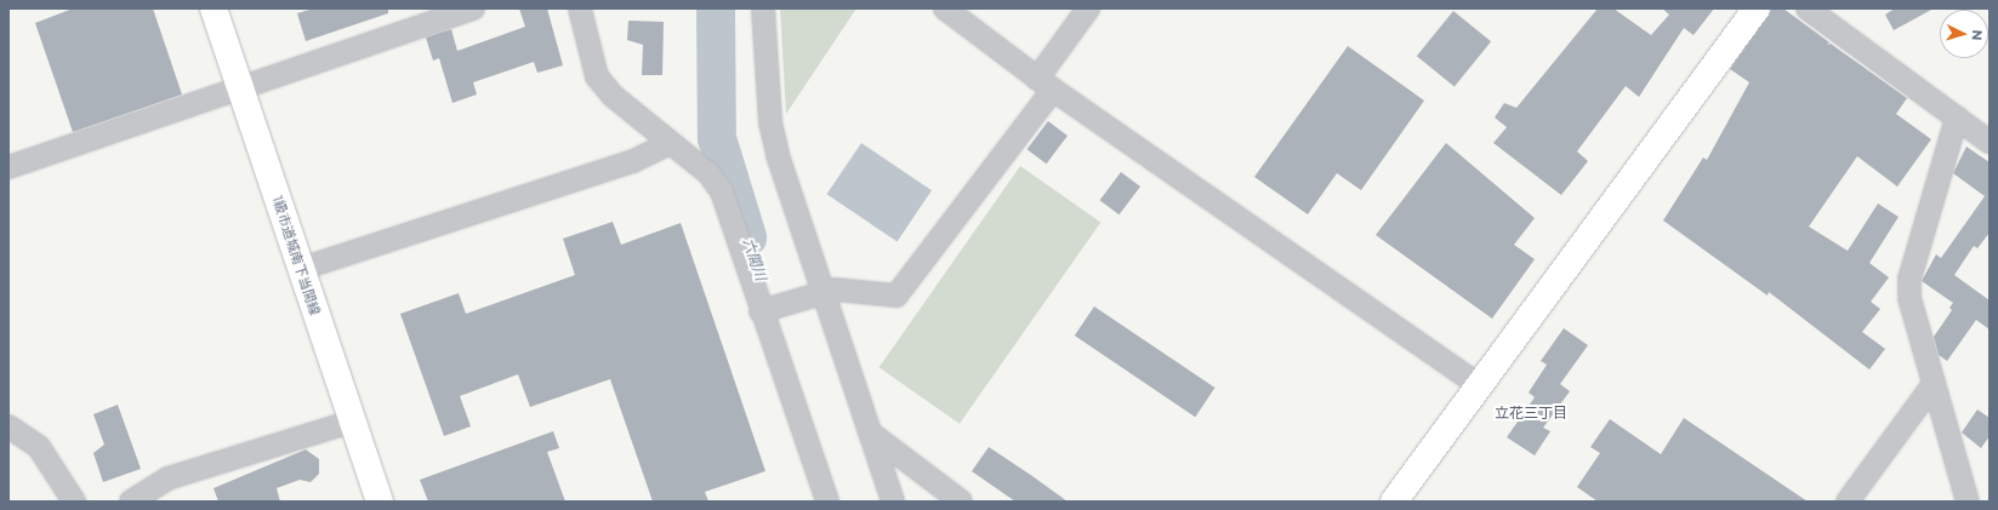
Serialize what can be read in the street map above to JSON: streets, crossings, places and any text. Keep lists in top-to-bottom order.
{
  "streets": {
    "street": ["1級市道城南下当間線"]
  },
  "districts": ["立花三丁目"],
  "water": ["六間川"],
  "north": "right"
}
